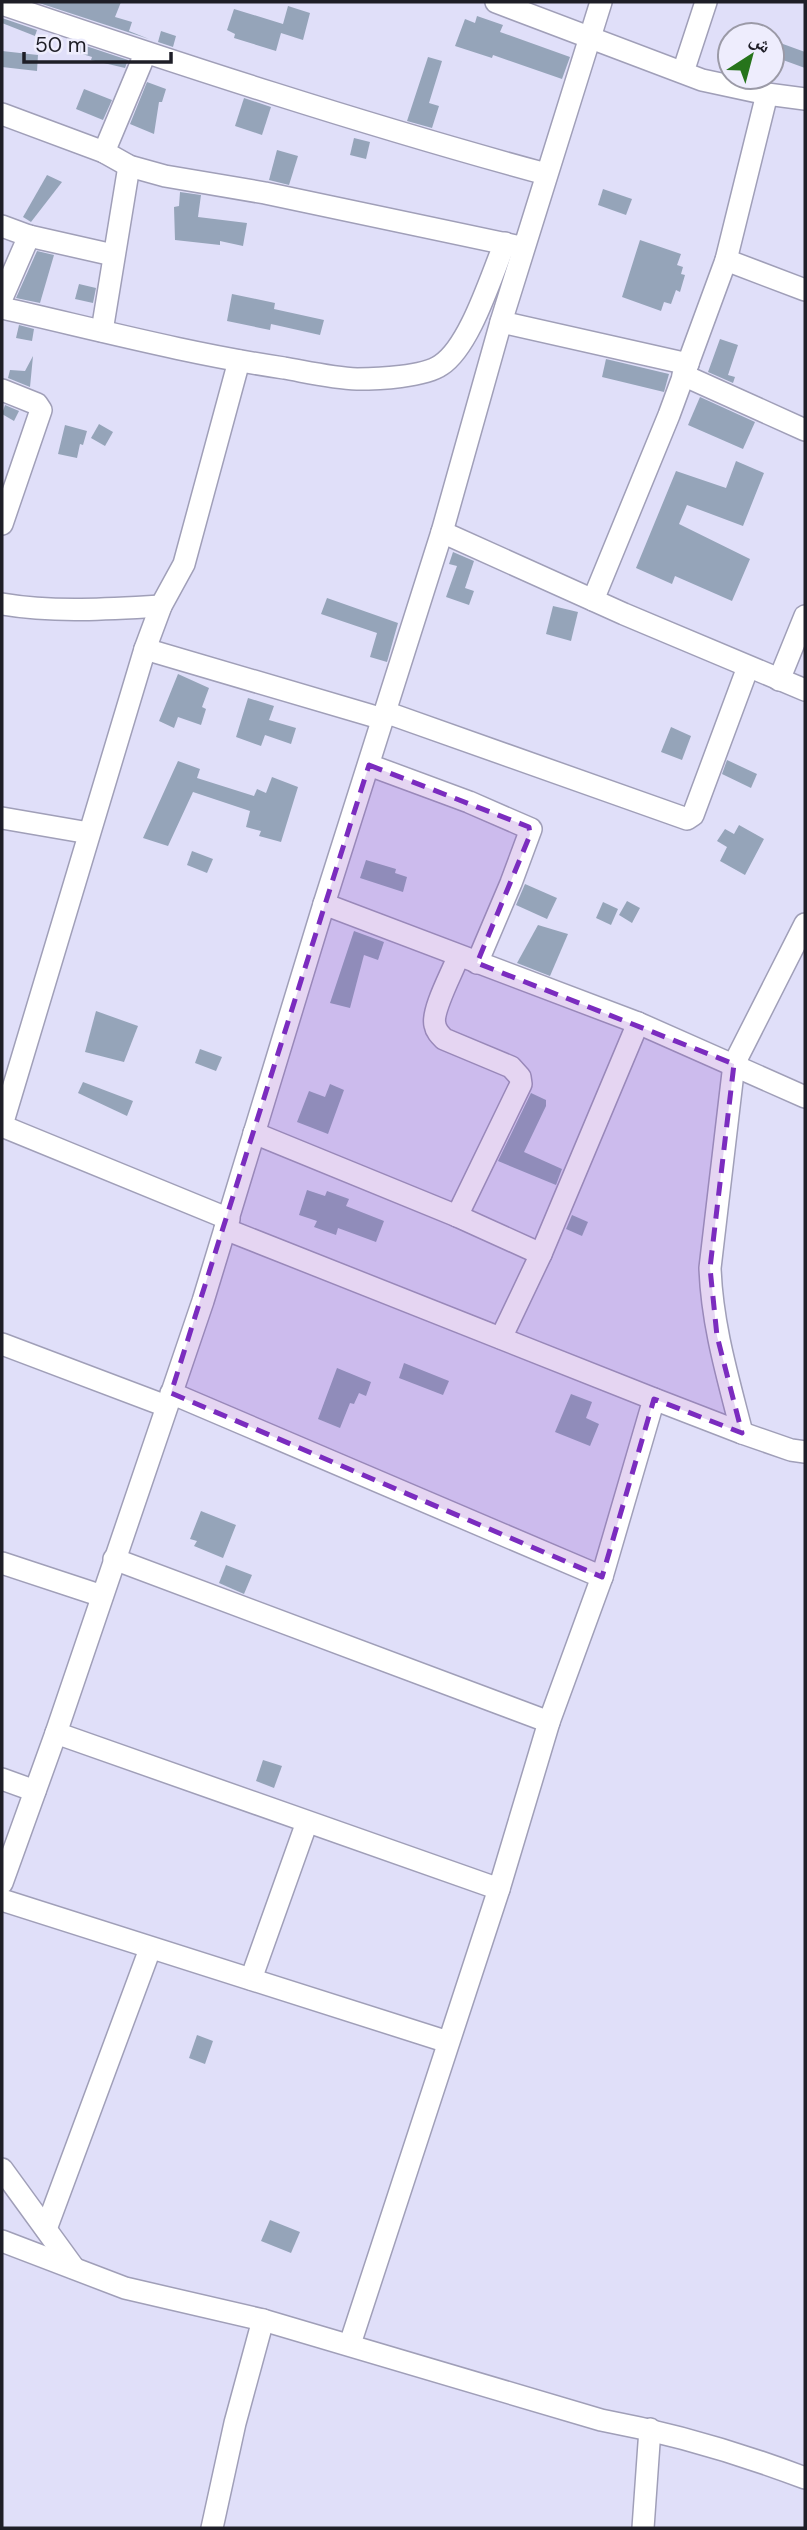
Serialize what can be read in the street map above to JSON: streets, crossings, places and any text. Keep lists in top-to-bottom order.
{
  "scale_bar": "50 m",
  "north": "top right"
}
